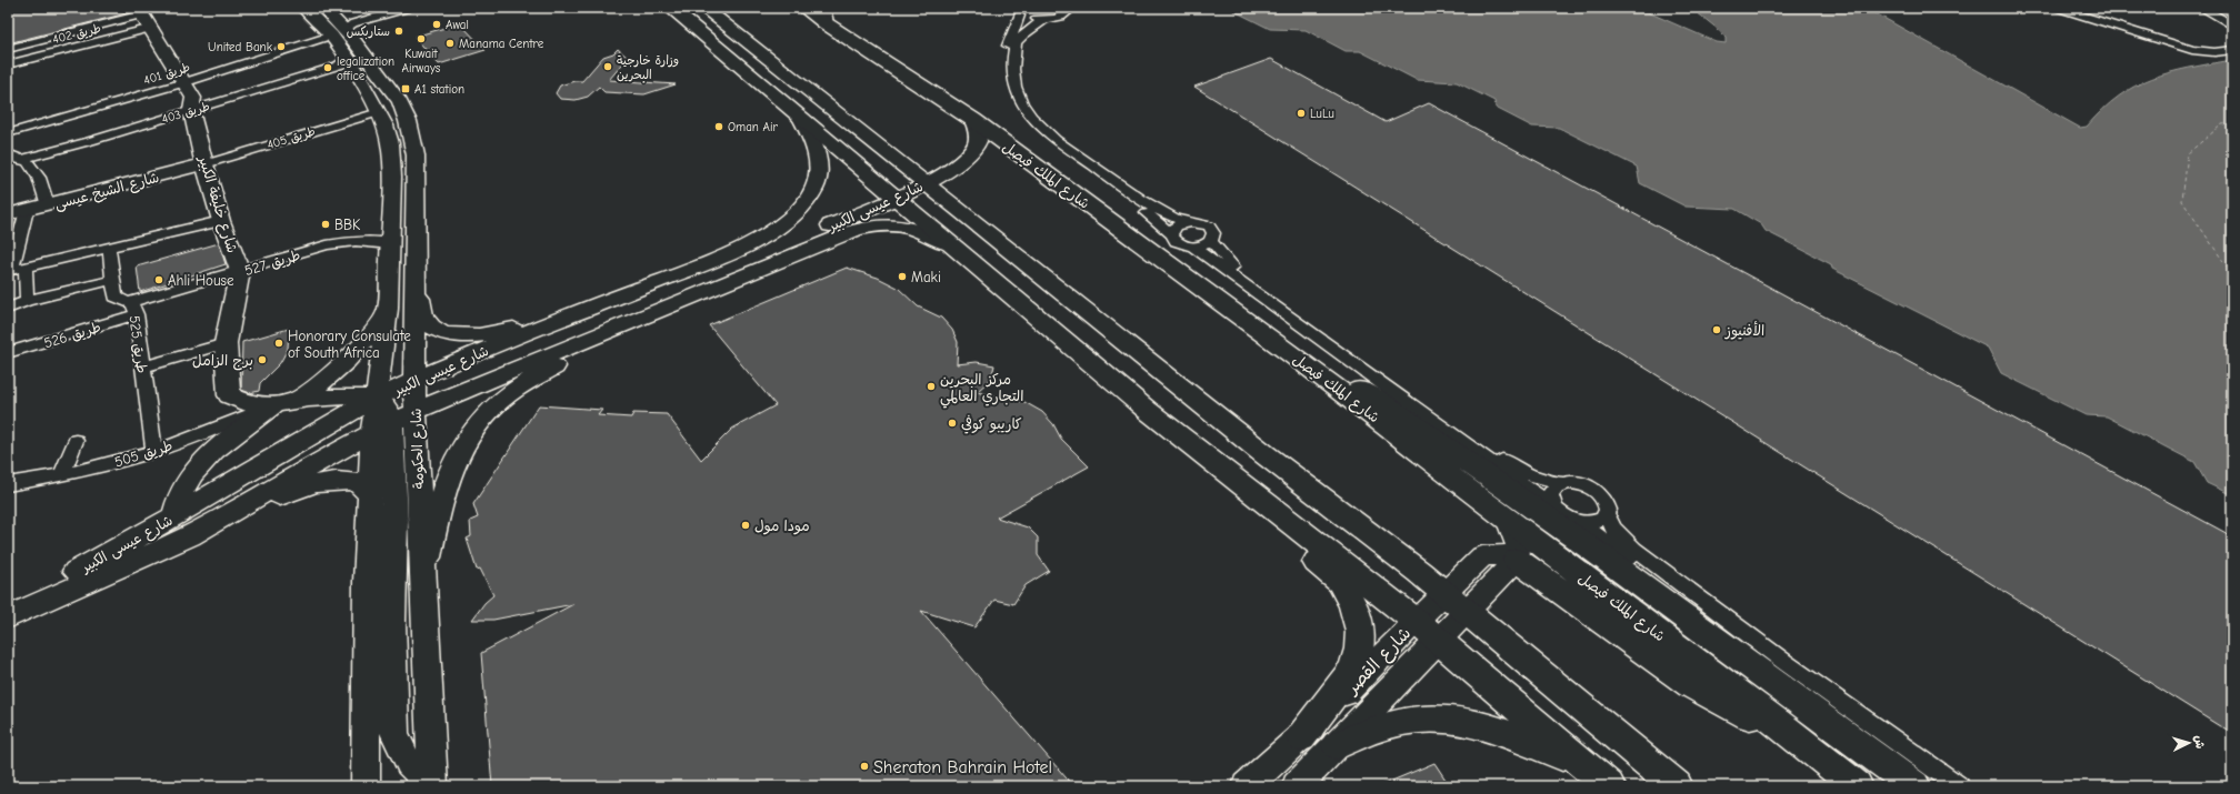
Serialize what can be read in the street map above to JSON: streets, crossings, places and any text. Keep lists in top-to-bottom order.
{
  "streets": {
    "highway": ["شارع الملك فيصل"],
    "main road": [
      "شارع الشيخ عيسى",
      "شارع خليفة الكبير",
      "شارع عيسى الكبير",
      "شارع الحكومة",
      "شارع القصر"
    ],
    "street": [
      "طريق 402",
      "طريق 401",
      "طريق 403",
      "طريق 405",
      "طريق 527",
      "طريق 526",
      "طريق 525",
      "طريق 505"
    ]
  },
  "crossings": [
    ["طريق 402", "شارع خليفة الكبير"],
    ["طريق 401", "شارع خليفة الكبير"],
    ["طريق 401", "شارع الحكومة"],
    ["طريق 403", "شارع خليفة الكبير"],
    ["طريق 403", "شارع الحكومة"],
    ["طريق 405", "شارع الشيخ عيسى"],
    ["طريق 405", "شارع خليفة الكبير"],
    ["طريق 405", "شارع الحكومة"],
    ["شارع الملك فيصل", "شارع عيسى الكبير"],
    ["شارع الشيخ عيسى", "شارع خليفة الكبير"],
    ["شارع خليفة الكبير", "طريق 527"],
    ["شارع خليفة الكبير", "طريق 505"],
    ["شارع عيسى الكبير", "شارع الحكومة"],
    ["طريق 527", "طريق 526"],
    ["طريق 527", "طريق 525"],
    ["طريق 527", "شارع الحكومة"],
    ["طريق 526", "طريق 525"],
    ["طريق 525", "طريق 505"]
  ],
  "places": {
    "other": [
      "Awal",
      "ستاربكس",
      "Kuwait Airways",
      "Manama Centre",
      "United Bank",
      "وزارة خارجية البحرين",
      "legalization office",
      "LuLu",
      "Oman Air",
      "BBK",
      "Maki",
      "Ahli House",
      "الأفنيوز",
      "Honorary Consulate of South Africa",
      "برج الزامل",
      "مركز البحرين التجاري العالمي",
      "كاريبو كوفي",
      "مودا مول",
      "Sheraton Bahrain Hotel"
    ],
    "transit": ["A1 station"]
  },
  "north": "right"
}
